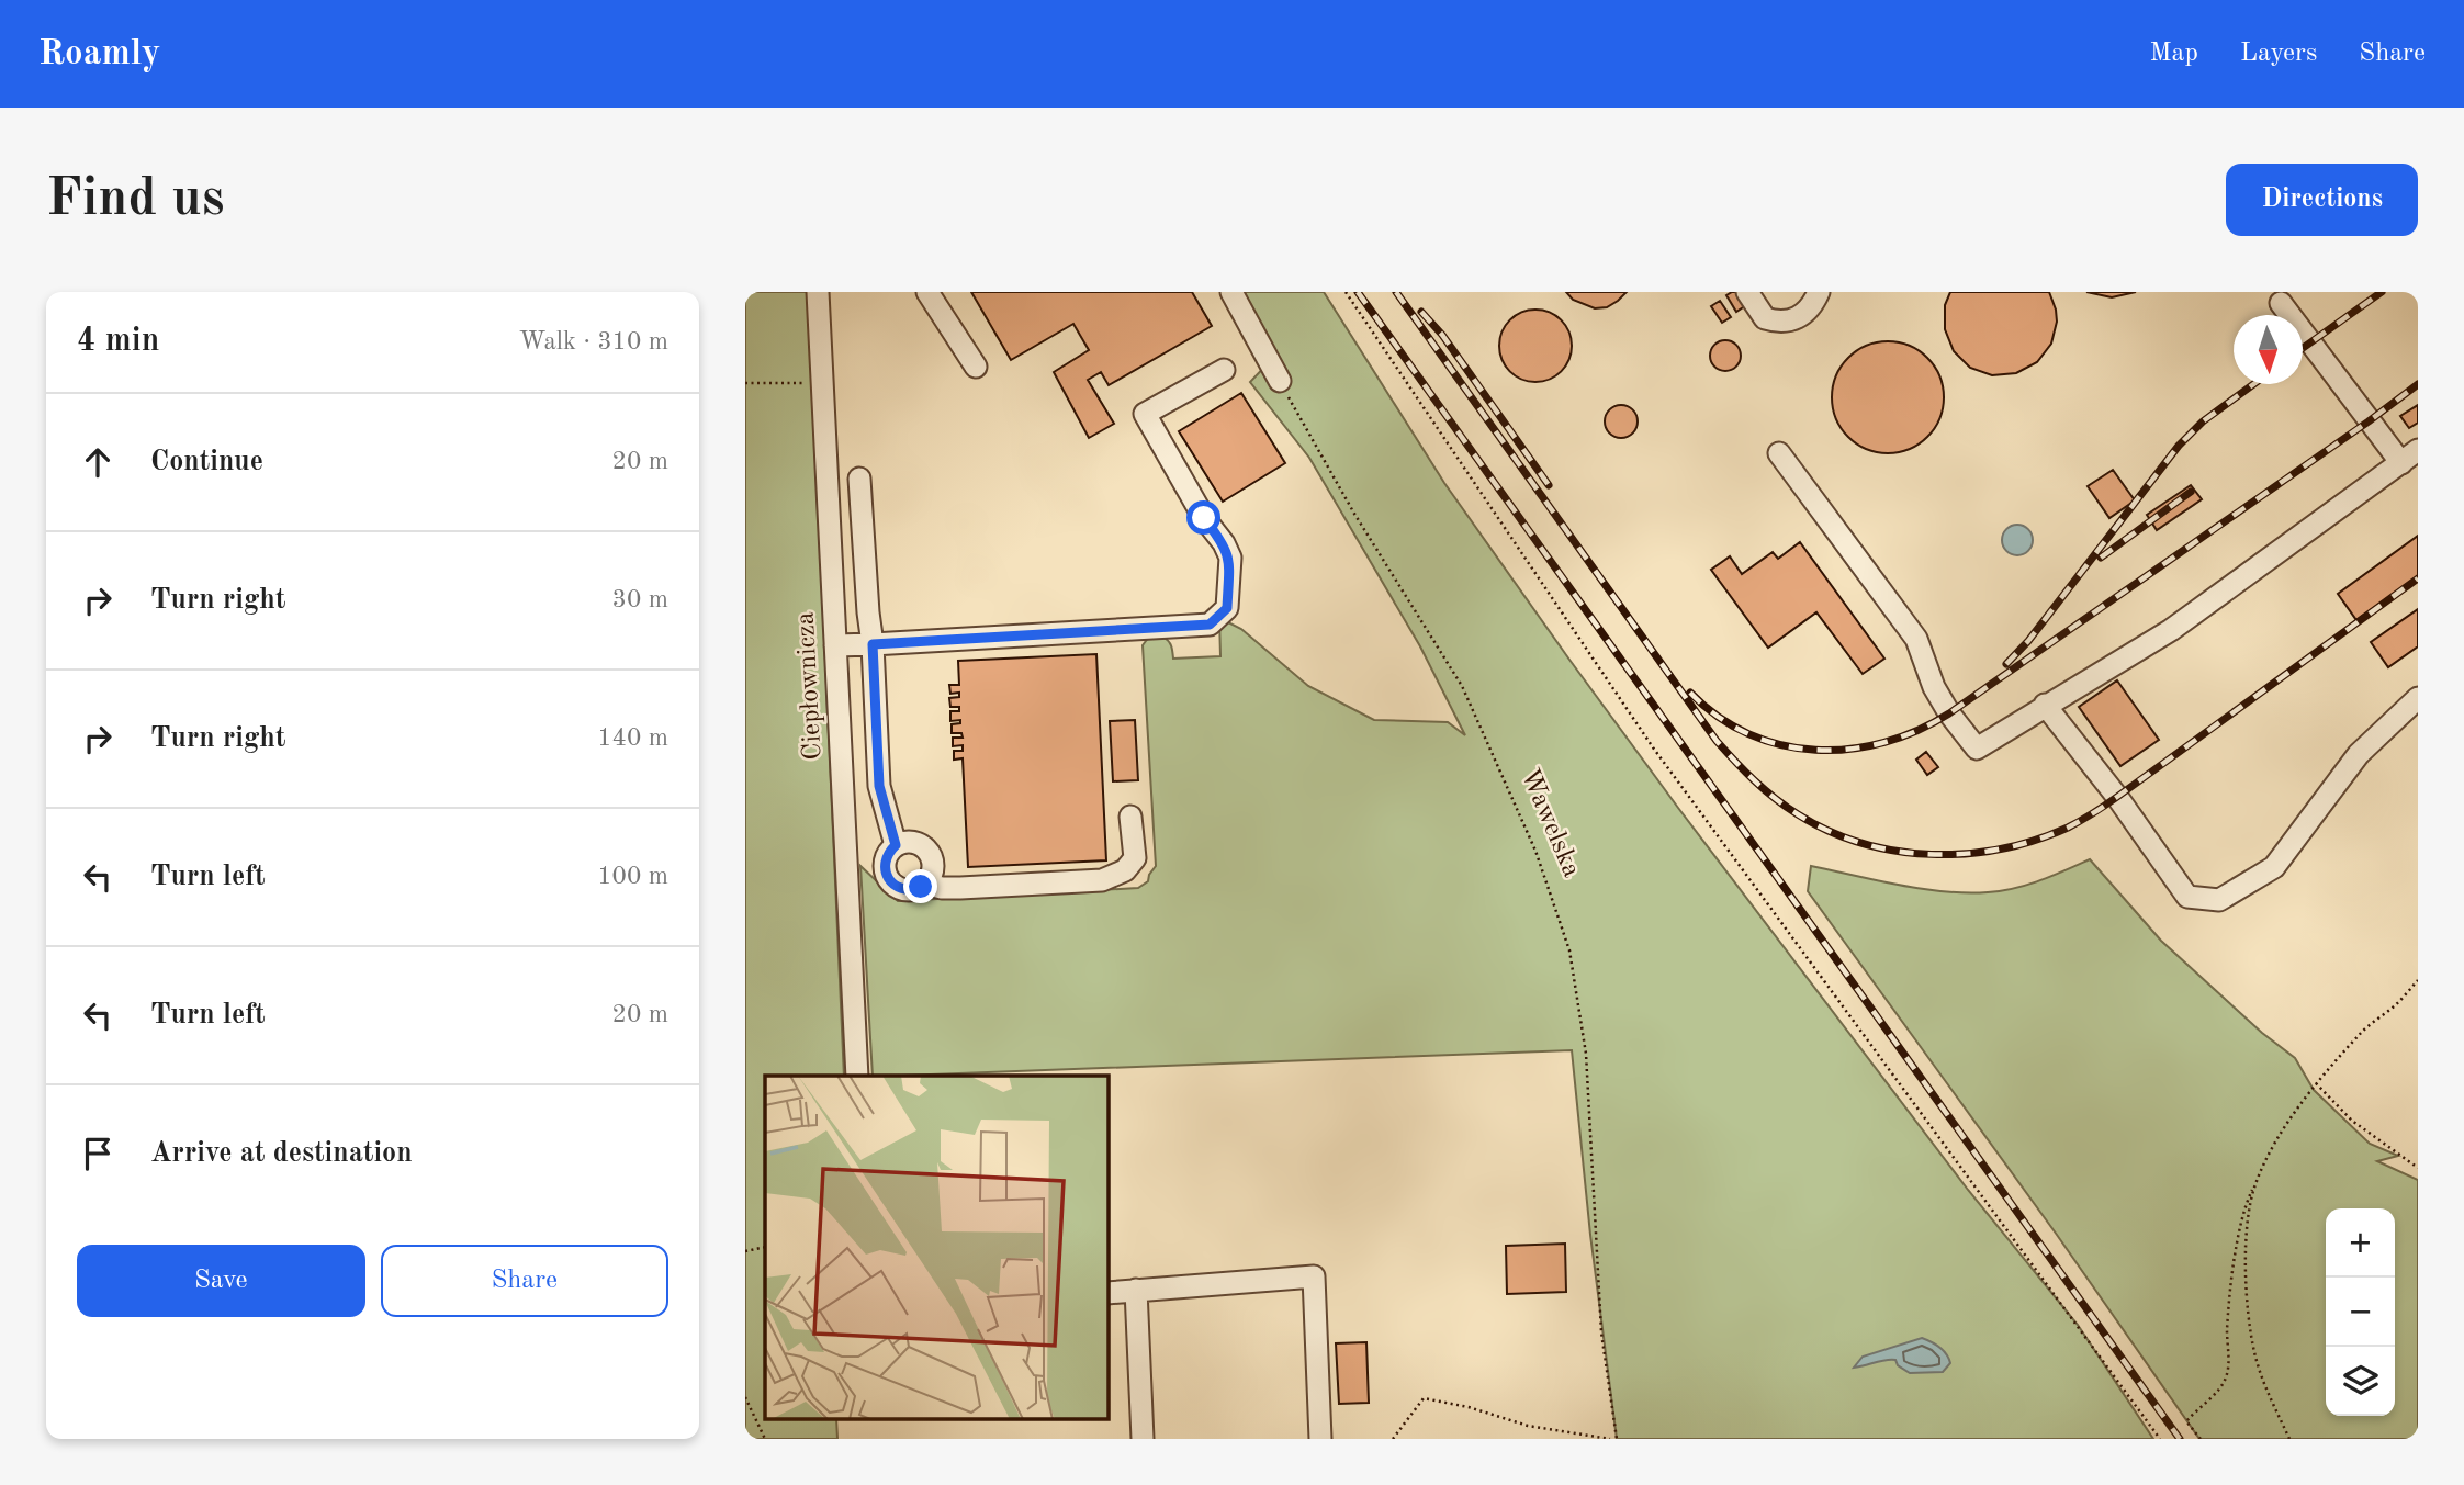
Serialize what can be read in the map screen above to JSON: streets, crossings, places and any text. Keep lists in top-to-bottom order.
{
  "streets": {
    "lane": ["Ciepłownicza"],
    "path": ["Wawelska"]
  },
  "north": "bottom",
  "page": {
    "header": "Roamly",
    "nav": ["Map", "Layers", "Share"],
    "buttons": [
      "Directions",
      ["Save", "Share"]
    ],
    "title": "Find us",
    "heading": ["4 min", "Walk · 310 m"],
    "list": [
      ["Continue", "20 m"],
      ["Turn right", "30 m"],
      ["Turn right", "140 m"],
      ["Turn left", "100 m"],
      ["Turn left", "20 m"],
      "Arrive at destination"
    ],
    "map_buttons": ["+", "−"]
  }
}
